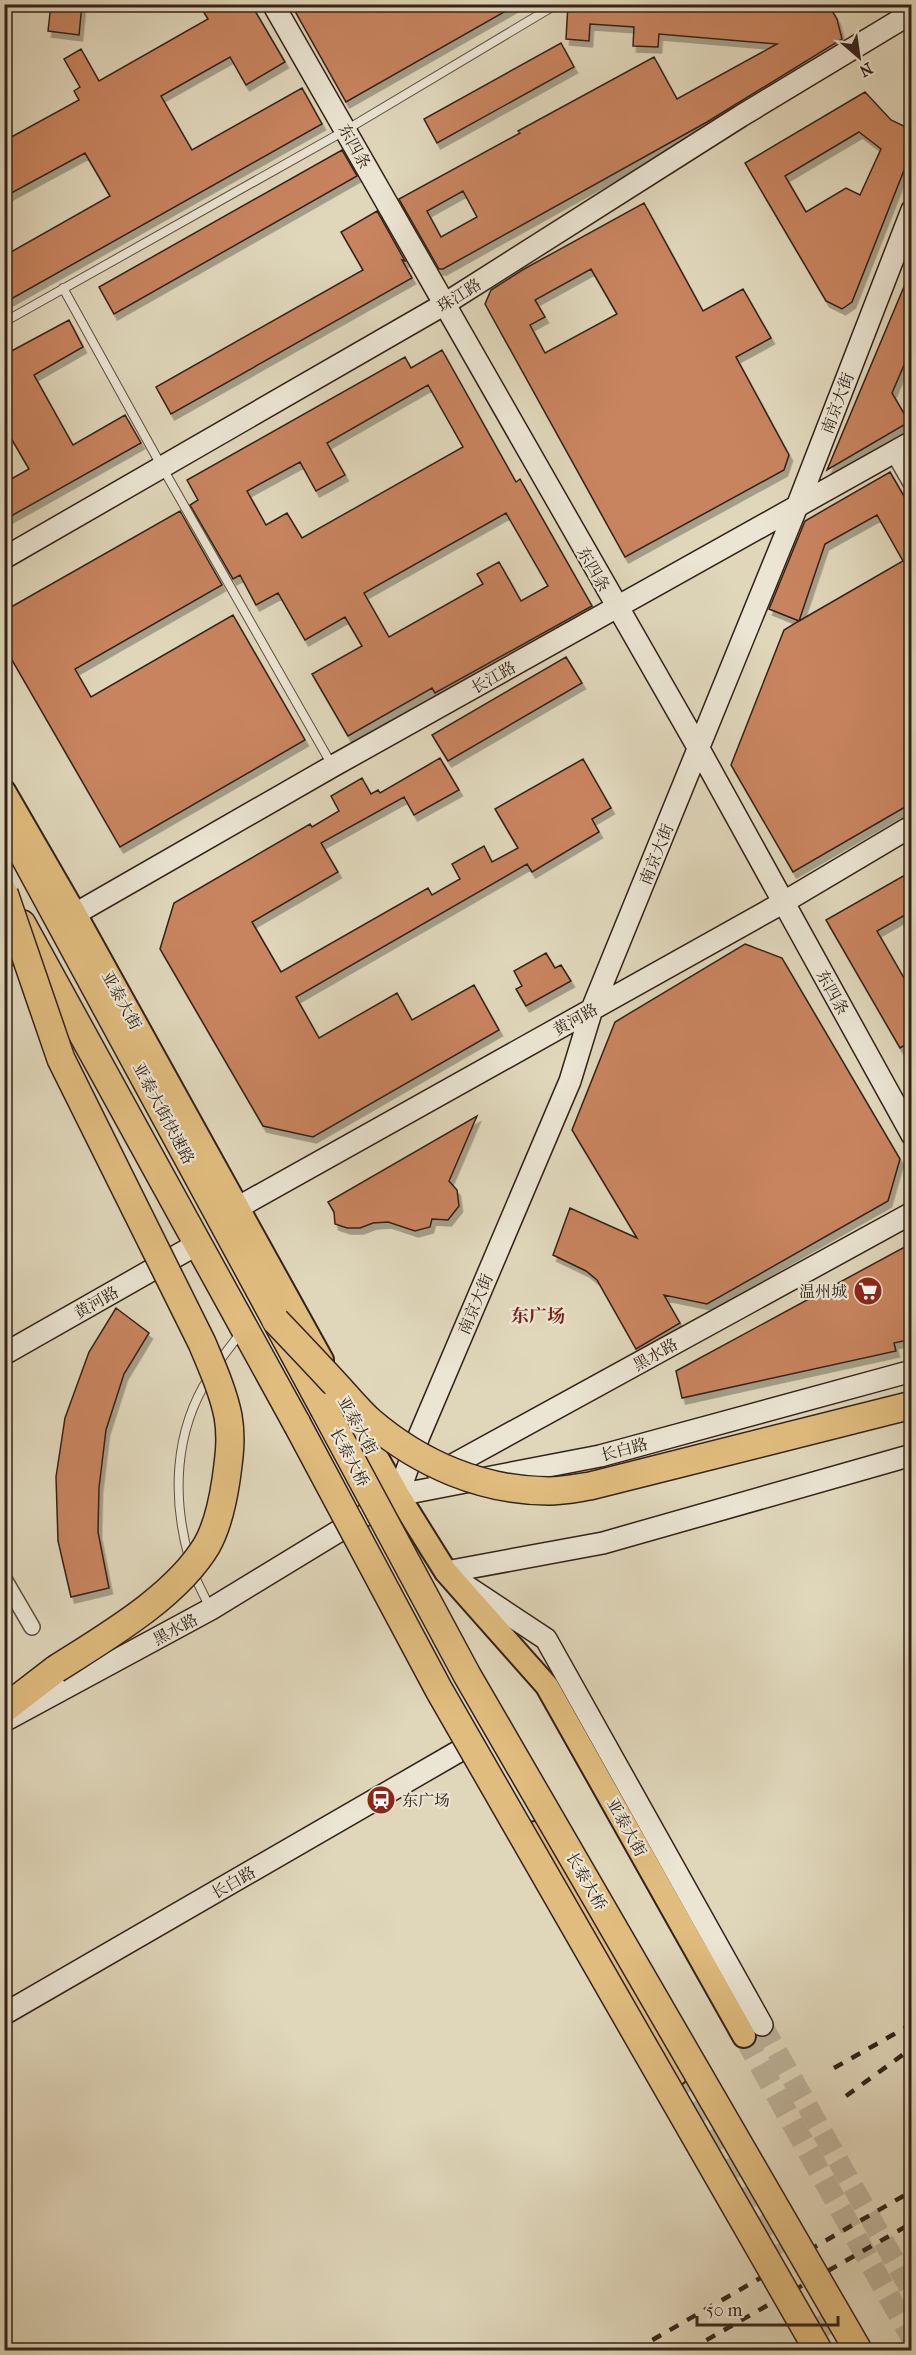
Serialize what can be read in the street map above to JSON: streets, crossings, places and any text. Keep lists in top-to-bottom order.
{
  "streets": {
    "highway": ["亚泰大街快速路", "长泰大桥"],
    "main road": ["亚泰大街"],
    "street": [
      "东四条",
      "珠江路",
      "南京大街",
      "长江路",
      "黄河路",
      "黑水路",
      "长白路"
    ]
  },
  "crossings": [
    ["东四条", "珠江路"],
    ["东四条", "南京大街"],
    ["东四条", "长江路"],
    ["东四条", "黄河路"],
    ["南京大街", "长江路"],
    ["南京大街", "亚泰大街"],
    ["南京大街", "黄河路"],
    ["南京大街", "黑水路"],
    ["南京大街", "长白路"],
    ["长江路", "亚泰大街"],
    ["亚泰大街", "黄河路"],
    ["亚泰大街", "黑水路"],
    ["亚泰大街", "长白路"],
    ["亚泰大街快速路", "长泰大桥"],
    ["黑水路", "长白路"]
  ],
  "districts": ["东广场"],
  "places": {
    "supermarket": ["温州城"],
    "station": ["东广场"]
  },
  "scale_bar": "50 m",
  "north": "bottom right"
}
